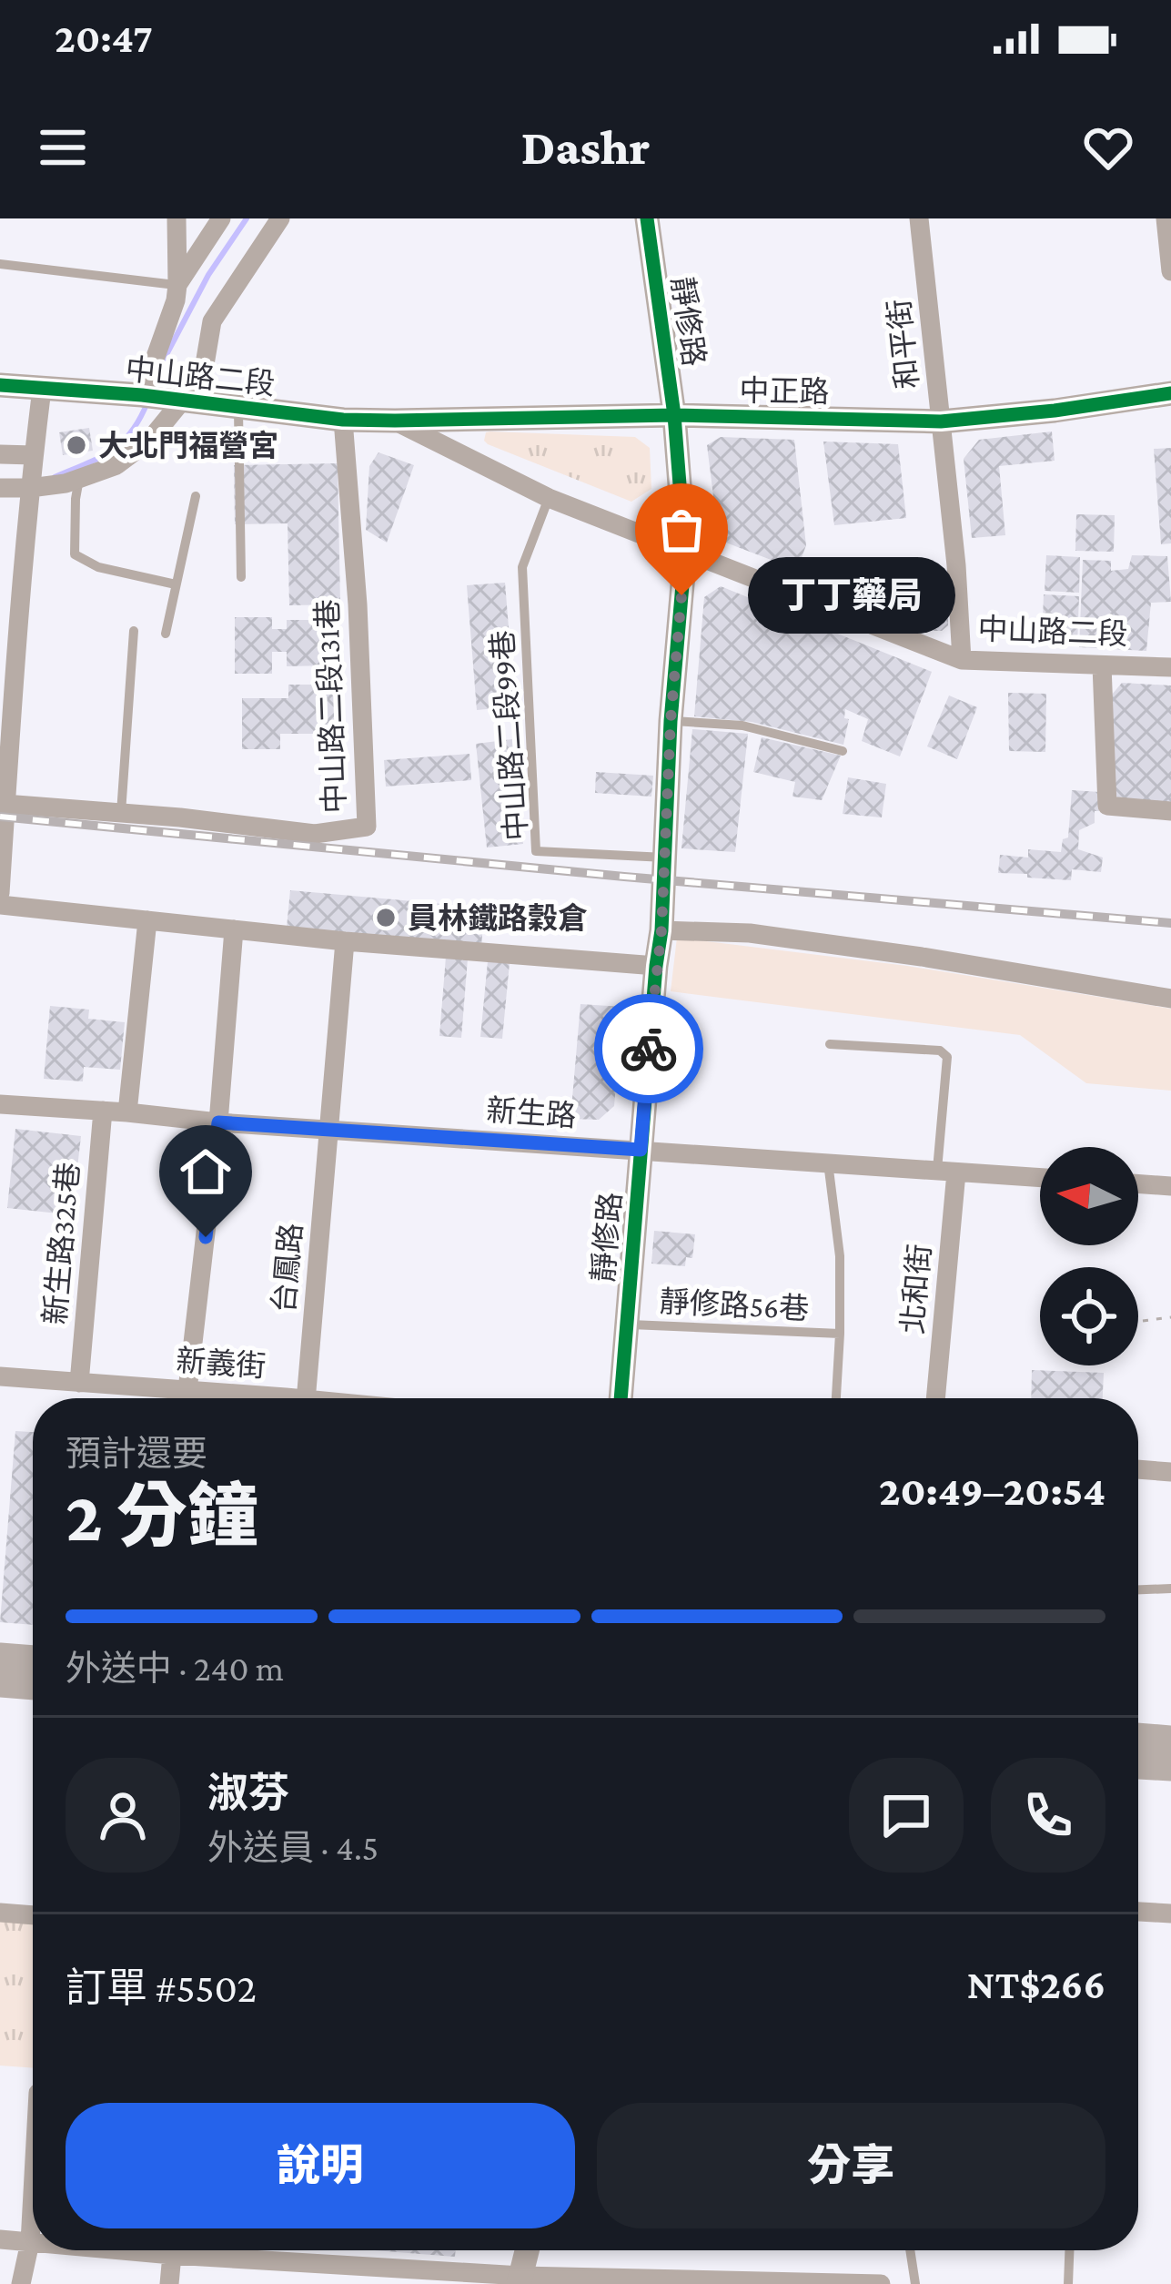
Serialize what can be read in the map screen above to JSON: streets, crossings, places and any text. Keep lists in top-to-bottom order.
{
  "streets": {
    "street": [
      "靜修路",
      "和平街",
      "中山路二段",
      "中正路",
      "中山路二段131巷",
      "新生路",
      "新生路325巷",
      "台鳳路",
      "北和街",
      "新義街"
    ],
    "lane": ["中山路二段99巷", "靜修路56巷"]
  },
  "crossings": [
    ["靜修路", "中山路二段"],
    ["靜修路", "中正路"],
    ["靜修路", "中山路二段99巷"],
    ["靜修路", "新生路"],
    ["靜修路", "靜修路56巷"],
    ["和平街", "中山路二段"],
    ["和平街", "中正路"],
    ["中山路二段", "中正路"],
    ["中山路二段", "中山路二段131巷"],
    ["中山路二段", "中山路二段99巷"],
    ["新生路", "新生路325巷"],
    ["新生路", "台鳳路"],
    ["新生路", "北和街"],
    ["新生路325巷", "新義街"]
  ],
  "places": ["大北門福營宮", "丁丁藥局", "員林鐵路穀倉"],
  "north": "left",
  "page": {
    "status": "20:47",
    "header": "Dashr",
    "bubble": "丁丁藥局",
    "heading": ["2 分鐘", "預計還要", "20:49–20:54"],
    "panel": [
      "淑芬",
      "外送員 · 4.5",
      "訂單 #5502",
      "NT$266"
    ],
    "bar": "外送中 · 240 m",
    "buttons": ["說明", "分享"]
  }
}
